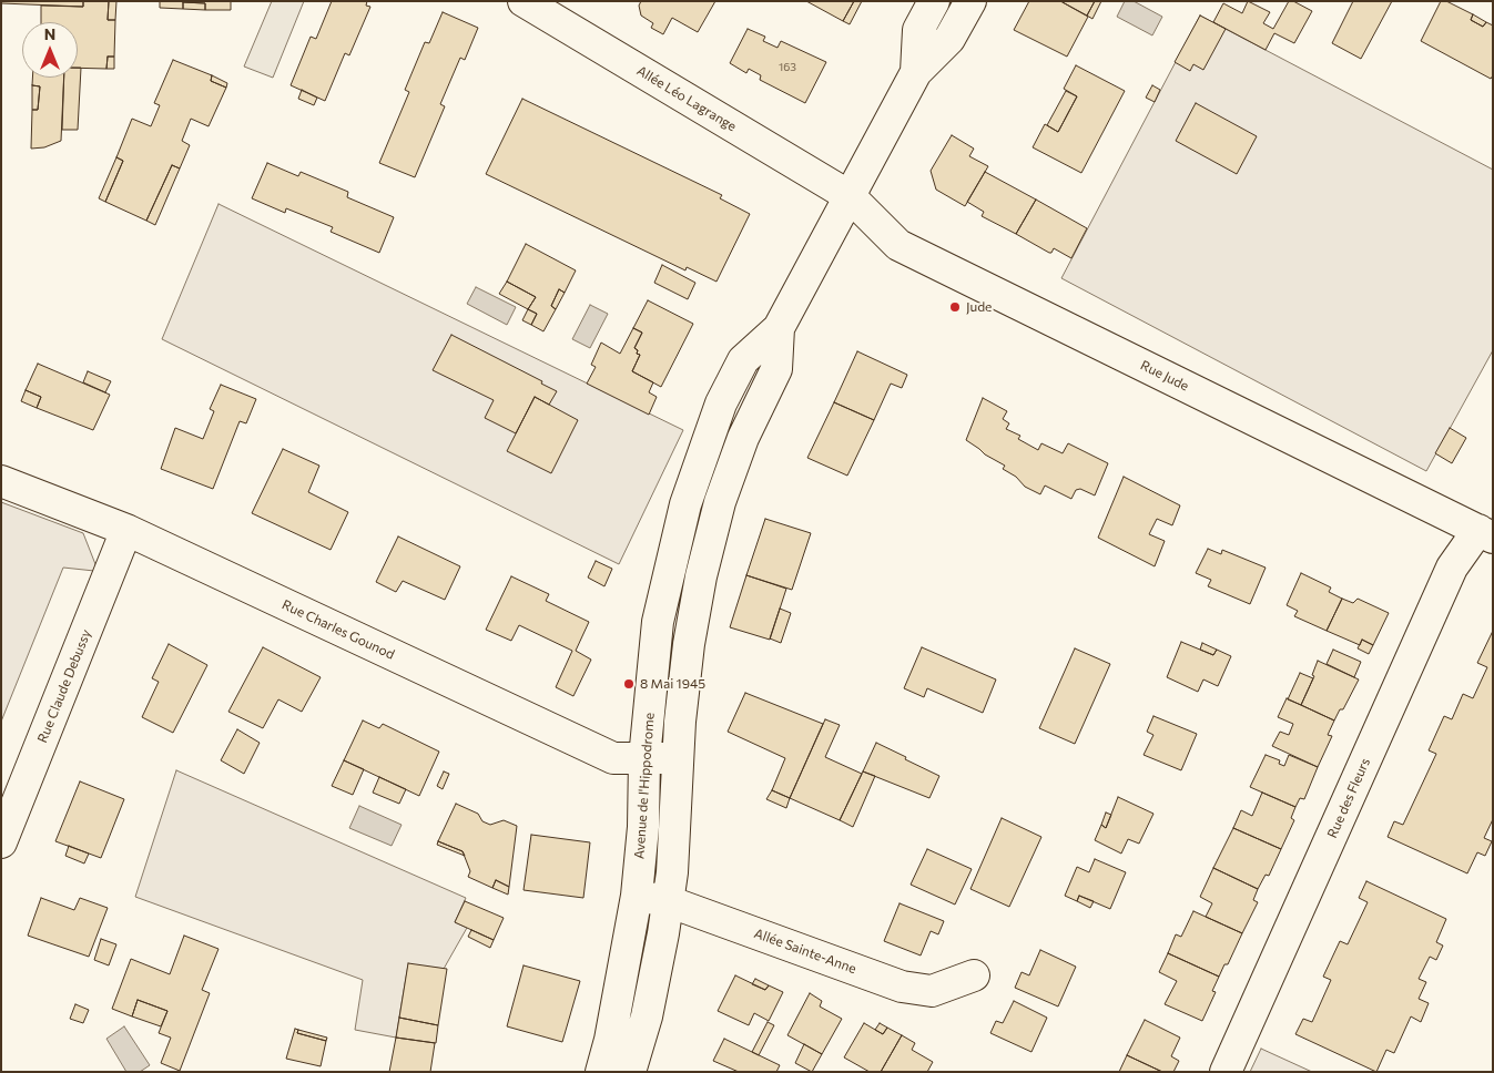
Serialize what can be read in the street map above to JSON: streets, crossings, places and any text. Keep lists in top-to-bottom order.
{
  "streets": {
    "street": [
      "Allée Léo Lagrange",
      "Rue Jude",
      "Rue Charles Gounod",
      "Rue Claude Debussy",
      "Avenue de l'Hippodrome",
      "Rue des Fleurs",
      "Allée Sainte-Anne"
    ]
  },
  "crossings": [
    ["Allée Léo Lagrange", "Rue Jude"],
    ["Rue Jude", "Rue des Fleurs"],
    ["Rue Charles Gounod", "Rue Claude Debussy"],
    ["Rue Charles Gounod", "Avenue de l'Hippodrome"],
    ["Avenue de l'Hippodrome", "Allée Sainte-Anne"]
  ],
  "places": ["Jude", "8 Mai 1945"],
  "house_numbers": ["163"],
  "north": "top"
}
